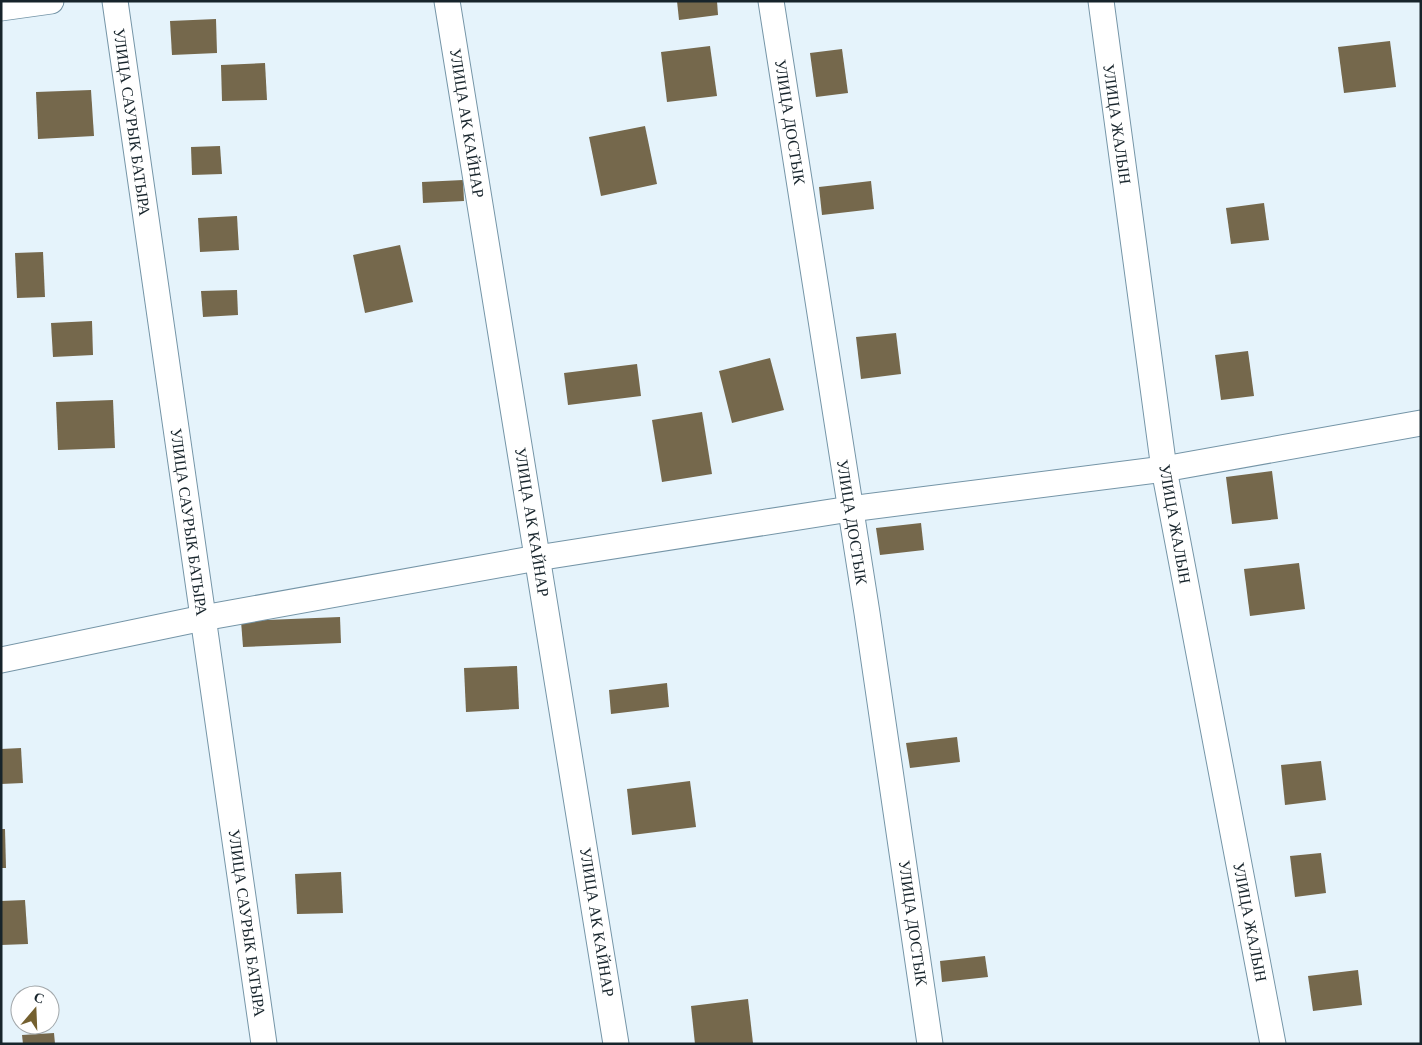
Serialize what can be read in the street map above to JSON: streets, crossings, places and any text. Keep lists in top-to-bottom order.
{
  "streets": {
    "street": [
      "УЛИЦА САУРЫК БАТЫРА",
      "УЛИЦА ДОСТЫК",
      "УЛИЦА АК КАЙНАР",
      "УЛИЦА ЖАЛЫН"
    ]
  },
  "north": "top"
}
